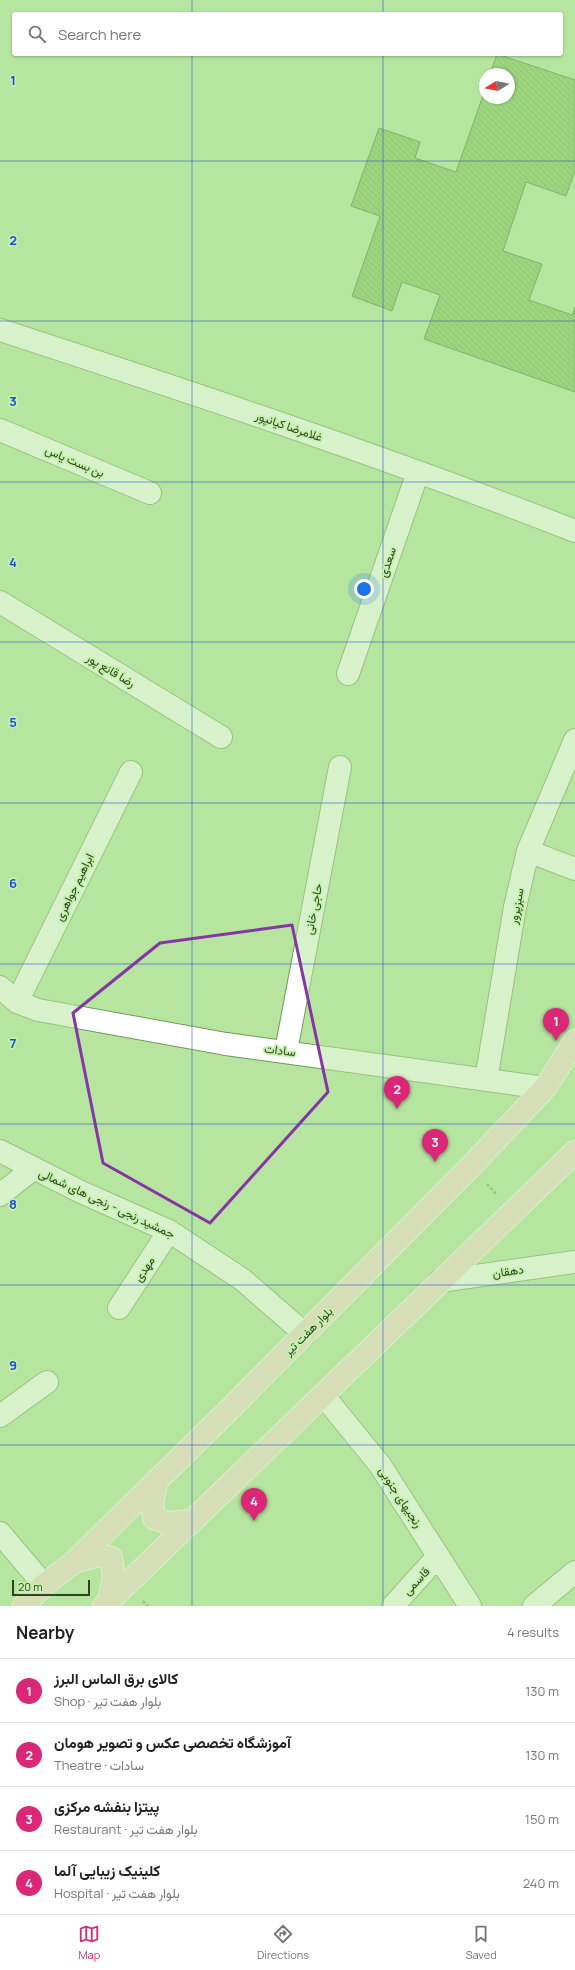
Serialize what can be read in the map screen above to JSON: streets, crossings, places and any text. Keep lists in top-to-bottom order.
{
  "streets": {
    "main road": ["بلوار هفت تیر"],
    "street": [
      "غلامرضا کیانپور",
      "بن بست یاس",
      "سعدی",
      "رضا قانع پور",
      "ابراهیم جواهری",
      "سبزپرور",
      "حاجی خانی",
      "سادات",
      "جمشید رنجی - رنجی های شمالی",
      "مهدی",
      "دهقان",
      "رنجیهای جنوبی",
      "قاسمی"
    ]
  },
  "crossings": [
    ["غلامرضا کیانپور", "سعدی"],
    ["ابراهیم جواهری", "سادات"],
    ["سبزپرور", "سادات"],
    ["حاجی خانی", "سادات"],
    ["سادات", "بلوار هفت تیر"],
    ["جمشید رنجی - رنجی های شمالی", "مهدی"],
    ["جمشید رنجی - رنجی های شمالی", "بلوار هفت تیر"],
    ["رنجیهای جنوبی", "قاسمی"]
  ],
  "scale_bar": "20 m",
  "north": "left",
  "page": {
    "search": "Search here",
    "pins": [
      "1",
      "2",
      "3",
      "4"
    ],
    "scale": "20 m",
    "heading": ["Nearby", "4 results"],
    "list": [
      {
        "mark": "1",
        "name": "کالای برق الماس البرز",
        "note": "Shop · بلوار هفت تیر",
        "value": "130 m"
      },
      {
        "mark": "2",
        "name": "آموزشگاه تخصصی عکس و تصویر هومان",
        "note": "Theatre · سادات",
        "value": "130 m"
      },
      {
        "mark": "3",
        "name": "پیتزا بنفشه مرکزی",
        "note": "Restaurant · بلوار هفت تیر",
        "value": "150 m"
      },
      {
        "mark": "4",
        "name": "کلینیک زیبایی آلما",
        "note": "Hospital · بلوار هفت تیر",
        "value": "240 m"
      }
    ],
    "nav": ["Map", "Directions", "Saved"]
  },
  "grid": {
    "rows": [
      "1",
      "2",
      "3",
      "4",
      "5",
      "6",
      "7",
      "8",
      "9"
    ]
  }
}
